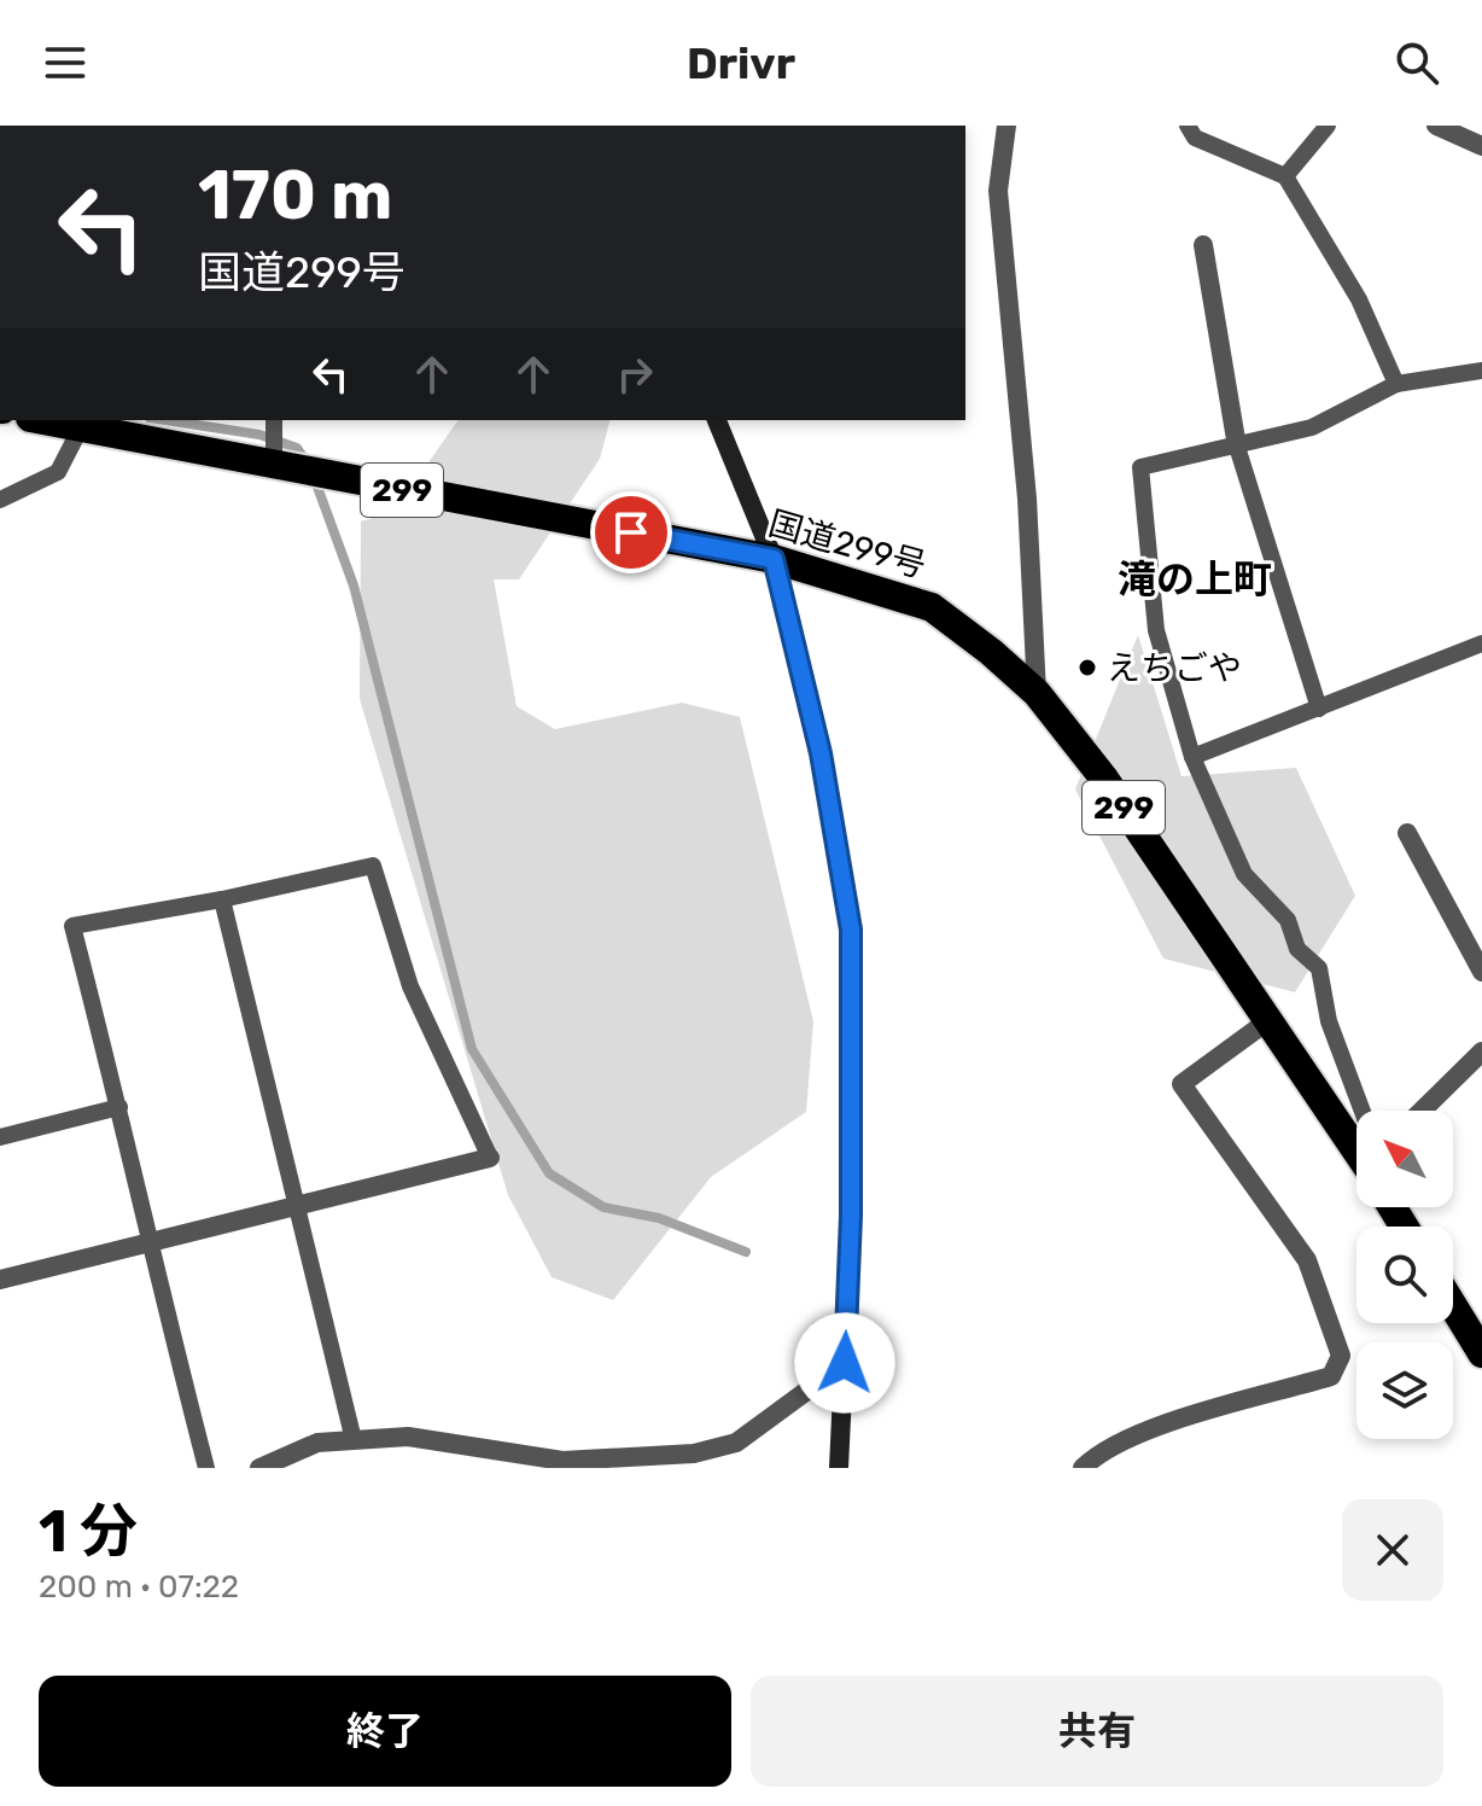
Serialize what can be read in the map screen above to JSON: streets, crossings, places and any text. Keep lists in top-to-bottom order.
{
  "streets": {
    "highway": ["299", "国道299号"]
  },
  "districts": ["滝の上町"],
  "places": ["えちごや"],
  "north": "top left",
  "page": {
    "header": "Drivr",
    "turn": ["170 m", "国道299号"],
    "heading": ["1 分", "200 m · 07:22"],
    "buttons": ["終了", "共有"]
  }
}
